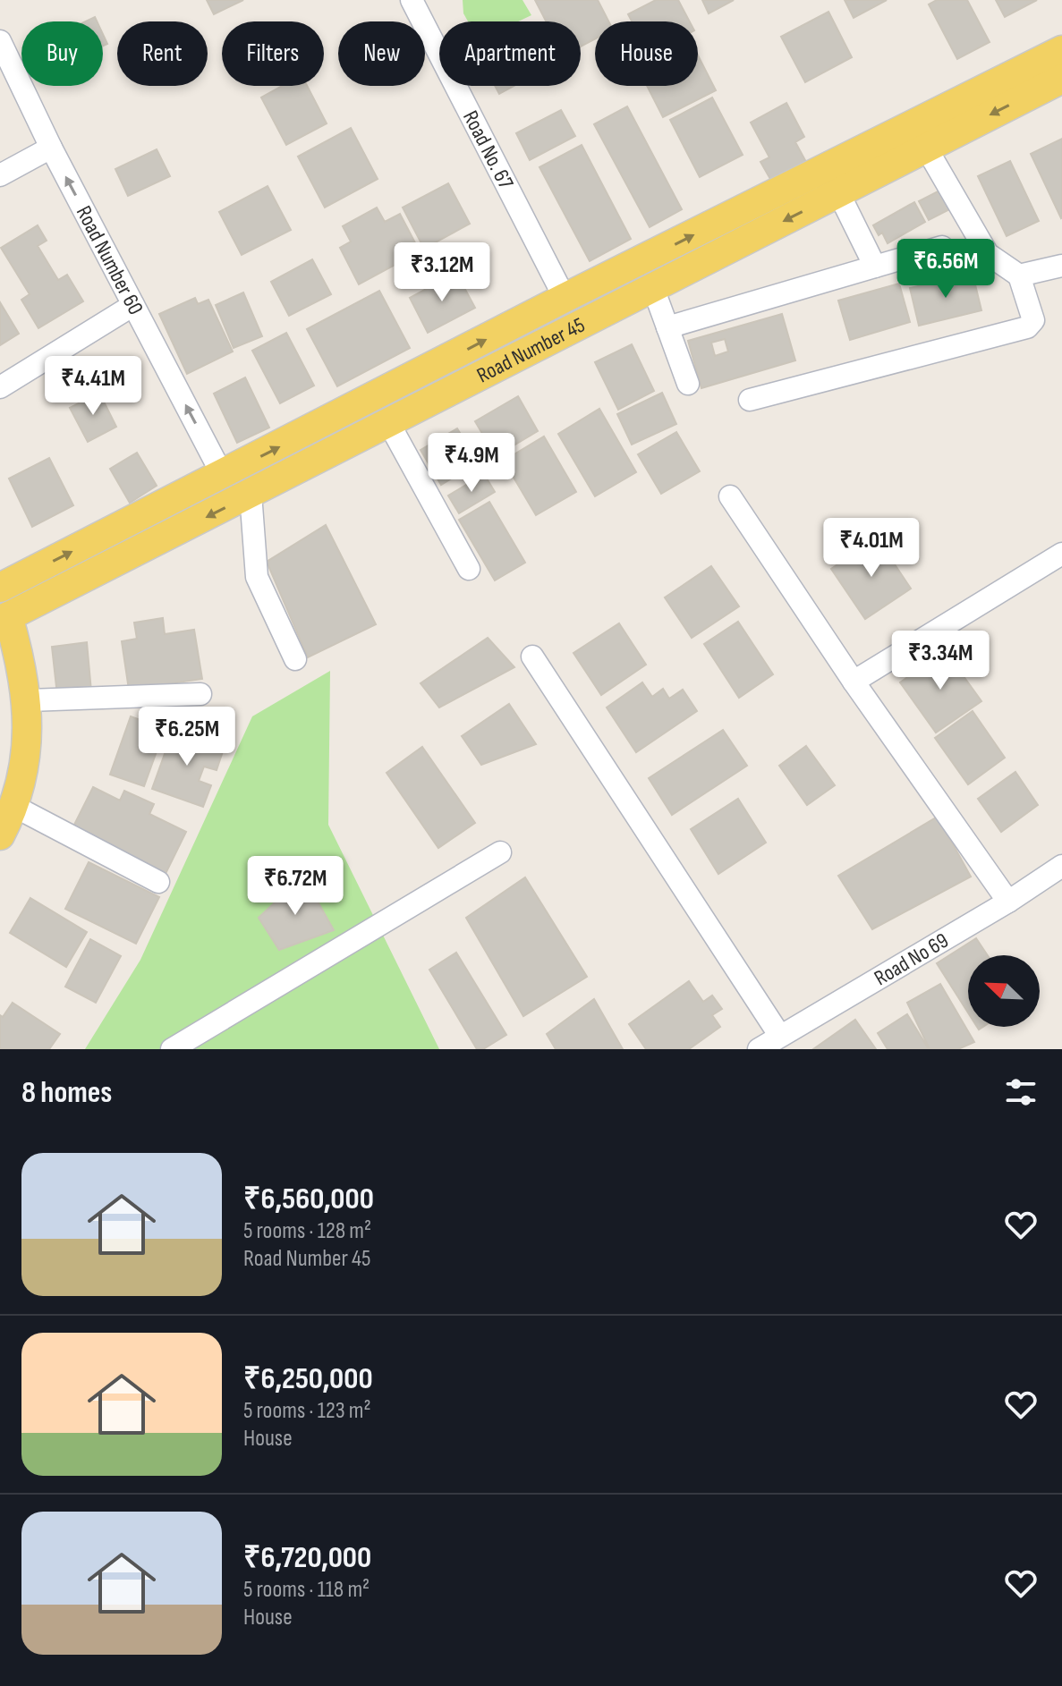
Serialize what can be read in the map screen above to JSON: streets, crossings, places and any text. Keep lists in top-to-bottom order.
{
  "streets": {
    "main road": ["Road Number 45"],
    "street": ["Road No. 67", "Road Number 60", "Road No 69"]
  },
  "crossings": [
    ["Road No. 67", "Road Number 45"],
    ["Road Number 60", "Road Number 45"]
  ],
  "one_way": ["Road Number 60"],
  "north": "top left",
  "page": {
    "chip": [
      "Buy",
      "Rent",
      "Filters",
      "New",
      "Apartment",
      "House"
    ],
    "price": [
      "₹6.56M",
      "₹3.12M",
      "₹4.41M",
      "₹4.9M",
      "₹4.01M",
      "₹3.34M",
      "₹6.25M",
      "₹6.72M"
    ],
    "heading": "8 homes",
    "list": [
      {
        "name": "₹6,560,000",
        "note": "5 rooms · 128 m² · Road Number 45"
      },
      {
        "name": "₹6,250,000",
        "note": "5 rooms · 123 m² · House"
      },
      {
        "name": "₹6,720,000",
        "note": "5 rooms · 118 m² · House"
      }
    ]
  }
}
